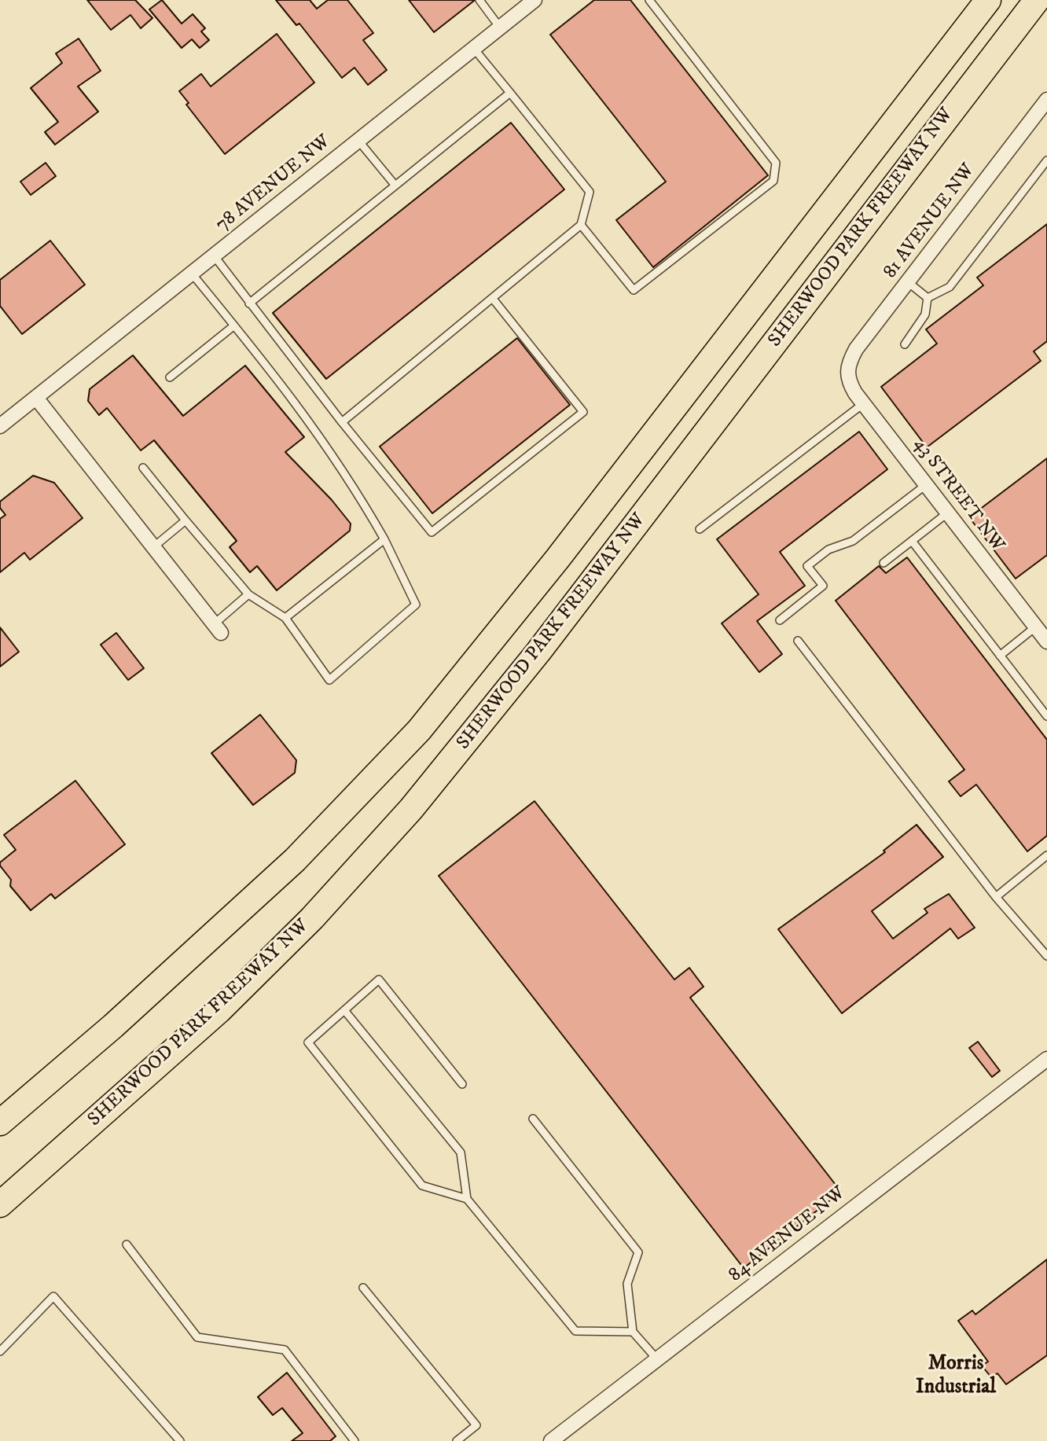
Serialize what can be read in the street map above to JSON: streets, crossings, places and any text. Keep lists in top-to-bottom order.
{
  "streets": {
    "highway": ["SHERWOOD PARK FREEWAY NW"],
    "street": [
      "78 AVENUE NW",
      "81 AVENUE NW",
      "43 STREET NW",
      "84 AVENUE NW"
    ]
  },
  "crossings": [
    ["81 AVENUE NW", "43 STREET NW"]
  ],
  "districts": ["Morris Industrial"]
}
